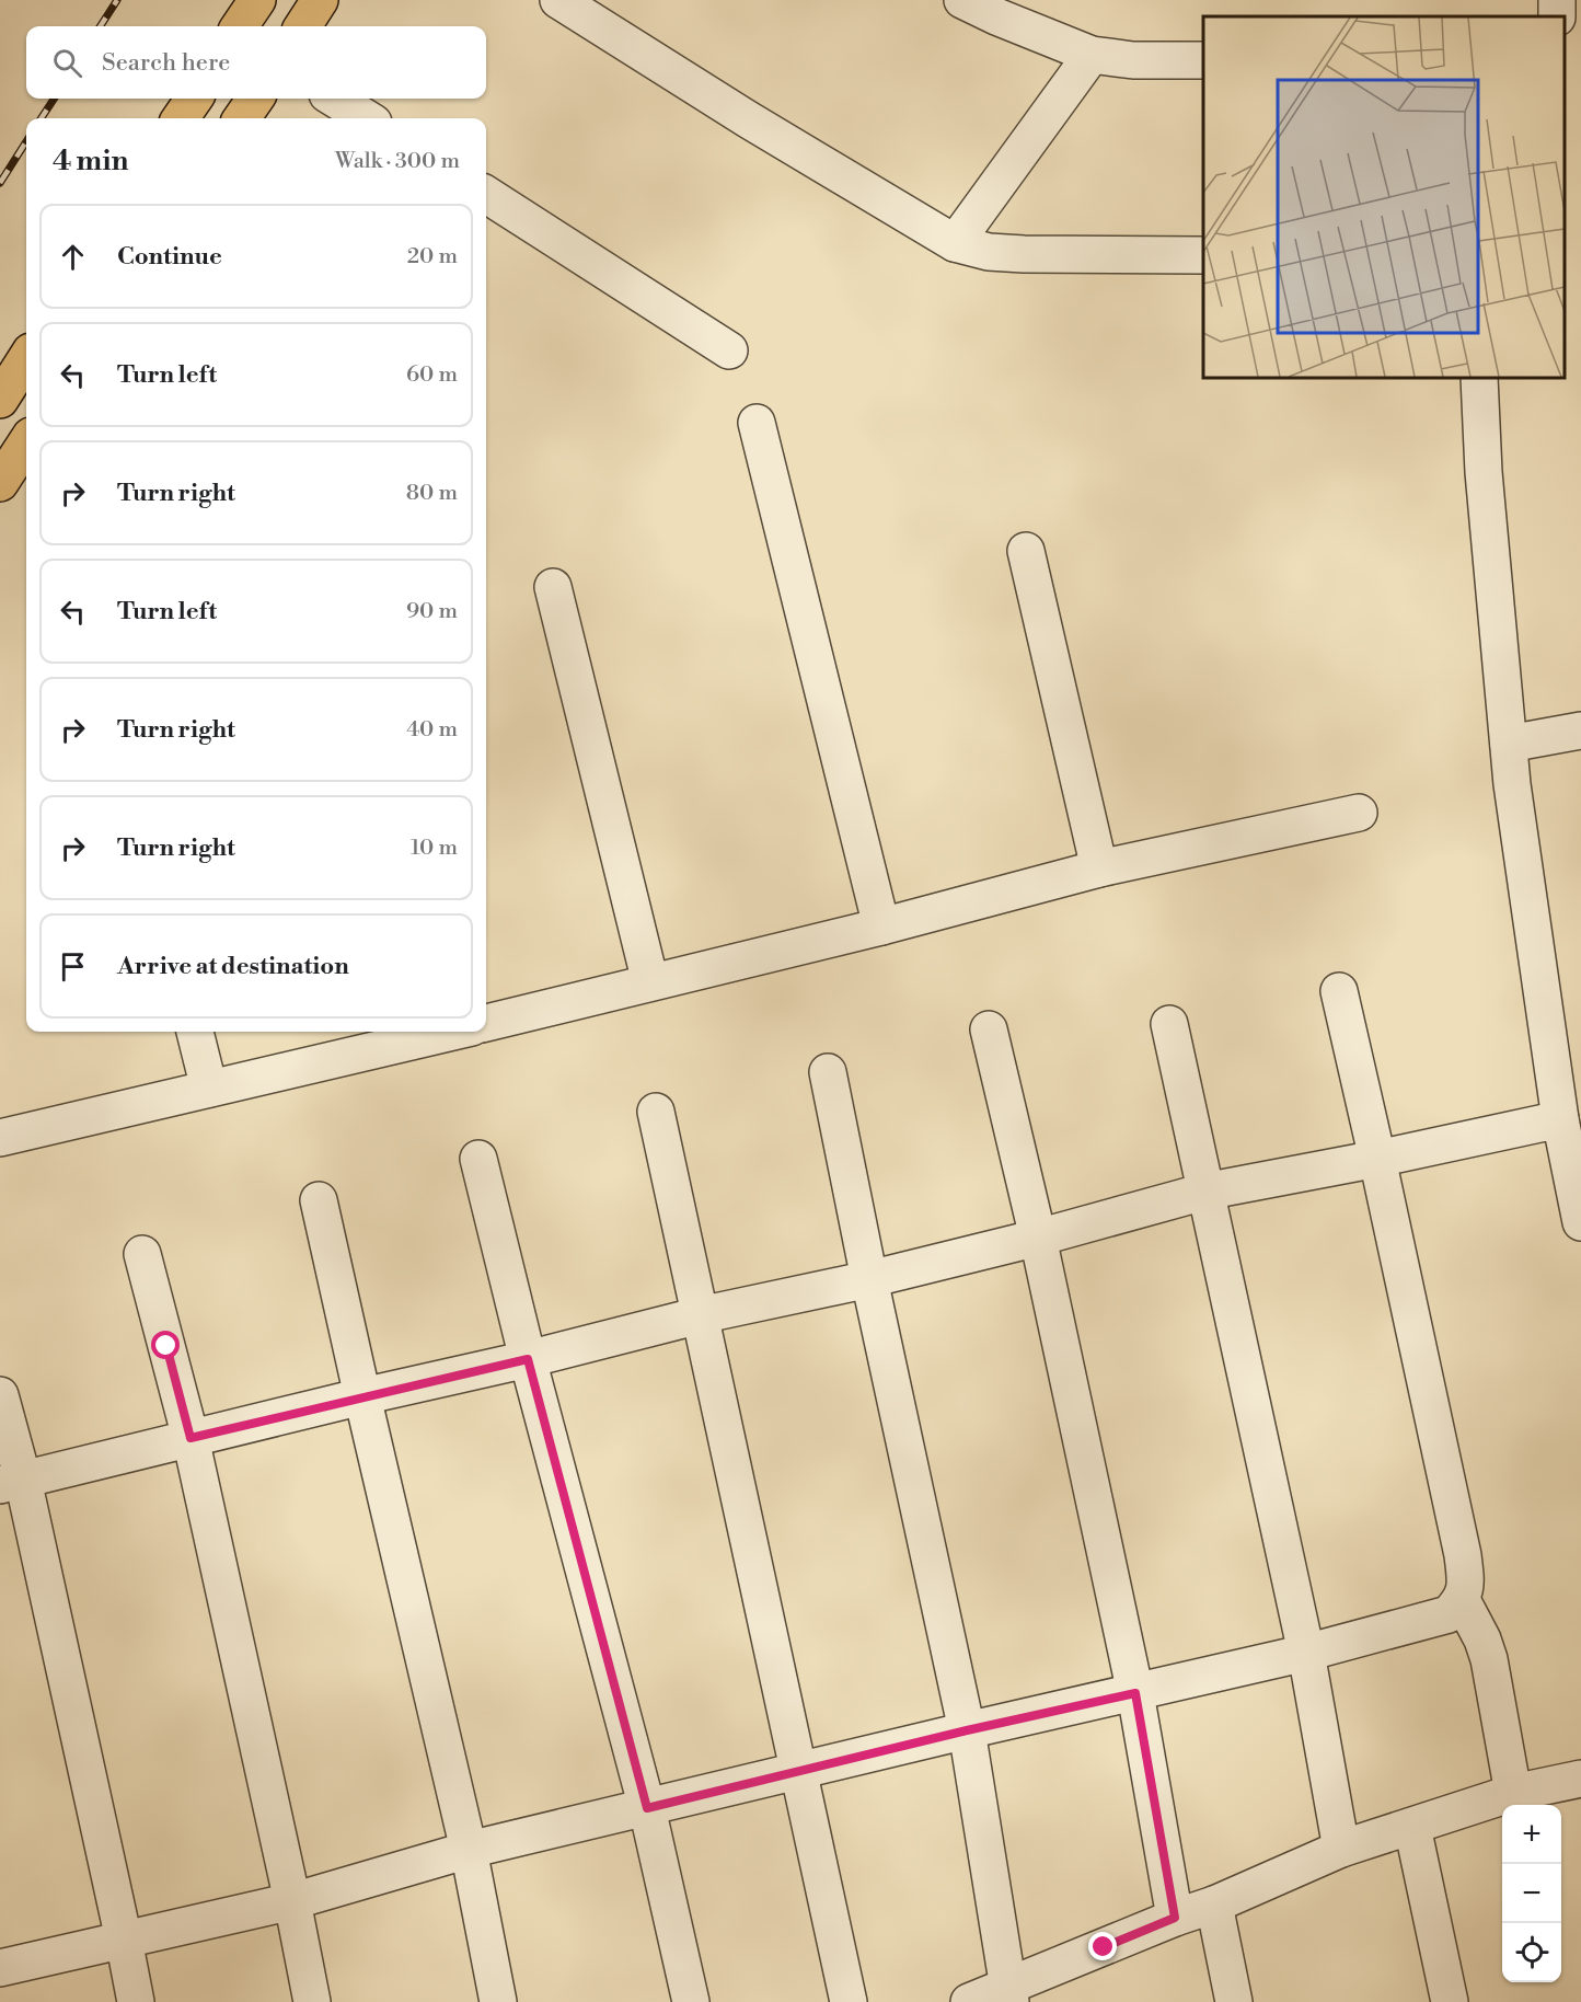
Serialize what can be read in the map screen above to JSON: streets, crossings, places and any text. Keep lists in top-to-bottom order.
{
  "page": {
    "search": "Search here",
    "heading": ["4 min", "Walk · 300 m"],
    "list": [
      ["Continue", "20 m"],
      ["Turn left", "60 m"],
      ["Turn right", "80 m"],
      ["Turn left", "90 m"],
      ["Turn right", "40 m"],
      ["Turn right", "10 m"],
      "Arrive at destination"
    ],
    "map_buttons": ["+", "−"]
  }
}
